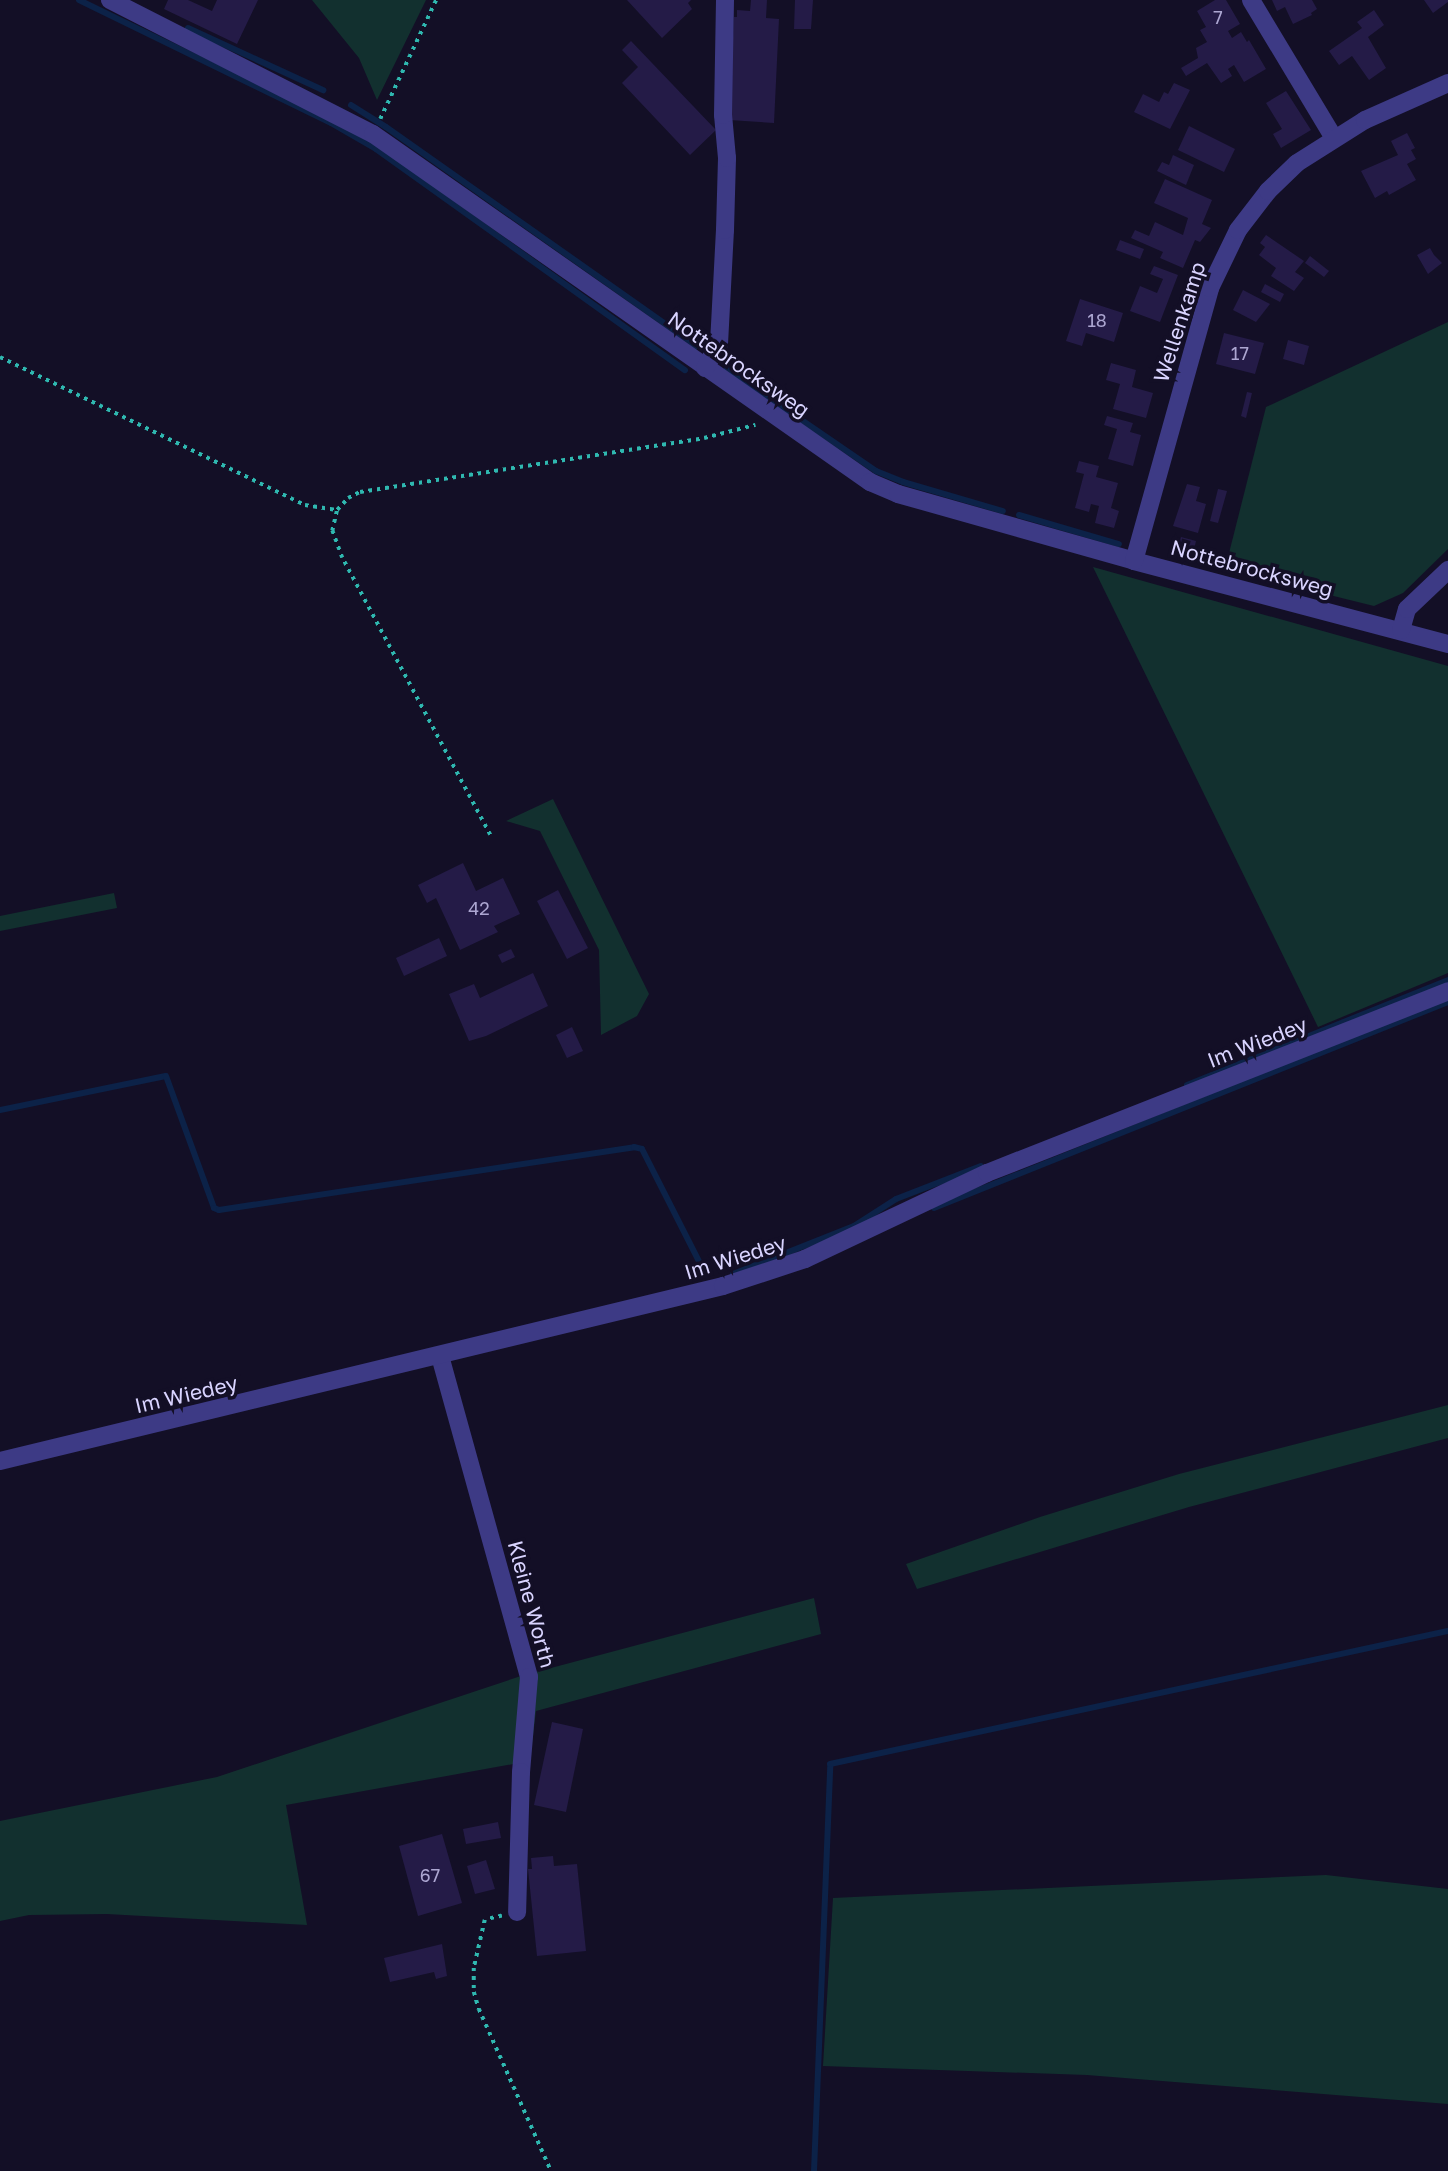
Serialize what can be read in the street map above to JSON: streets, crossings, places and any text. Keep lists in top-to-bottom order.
{
  "streets": {
    "street": [
      "Wellenkamp",
      "Nottebrocksweg",
      "Im Wiedey",
      "Kleine Worth"
    ]
  },
  "crossings": [
    ["Wellenkamp", "Nottebrocksweg"],
    ["Im Wiedey", "Kleine Worth"]
  ],
  "house_numbers": [
    "7",
    "18",
    "17",
    "42",
    "67"
  ]
}
